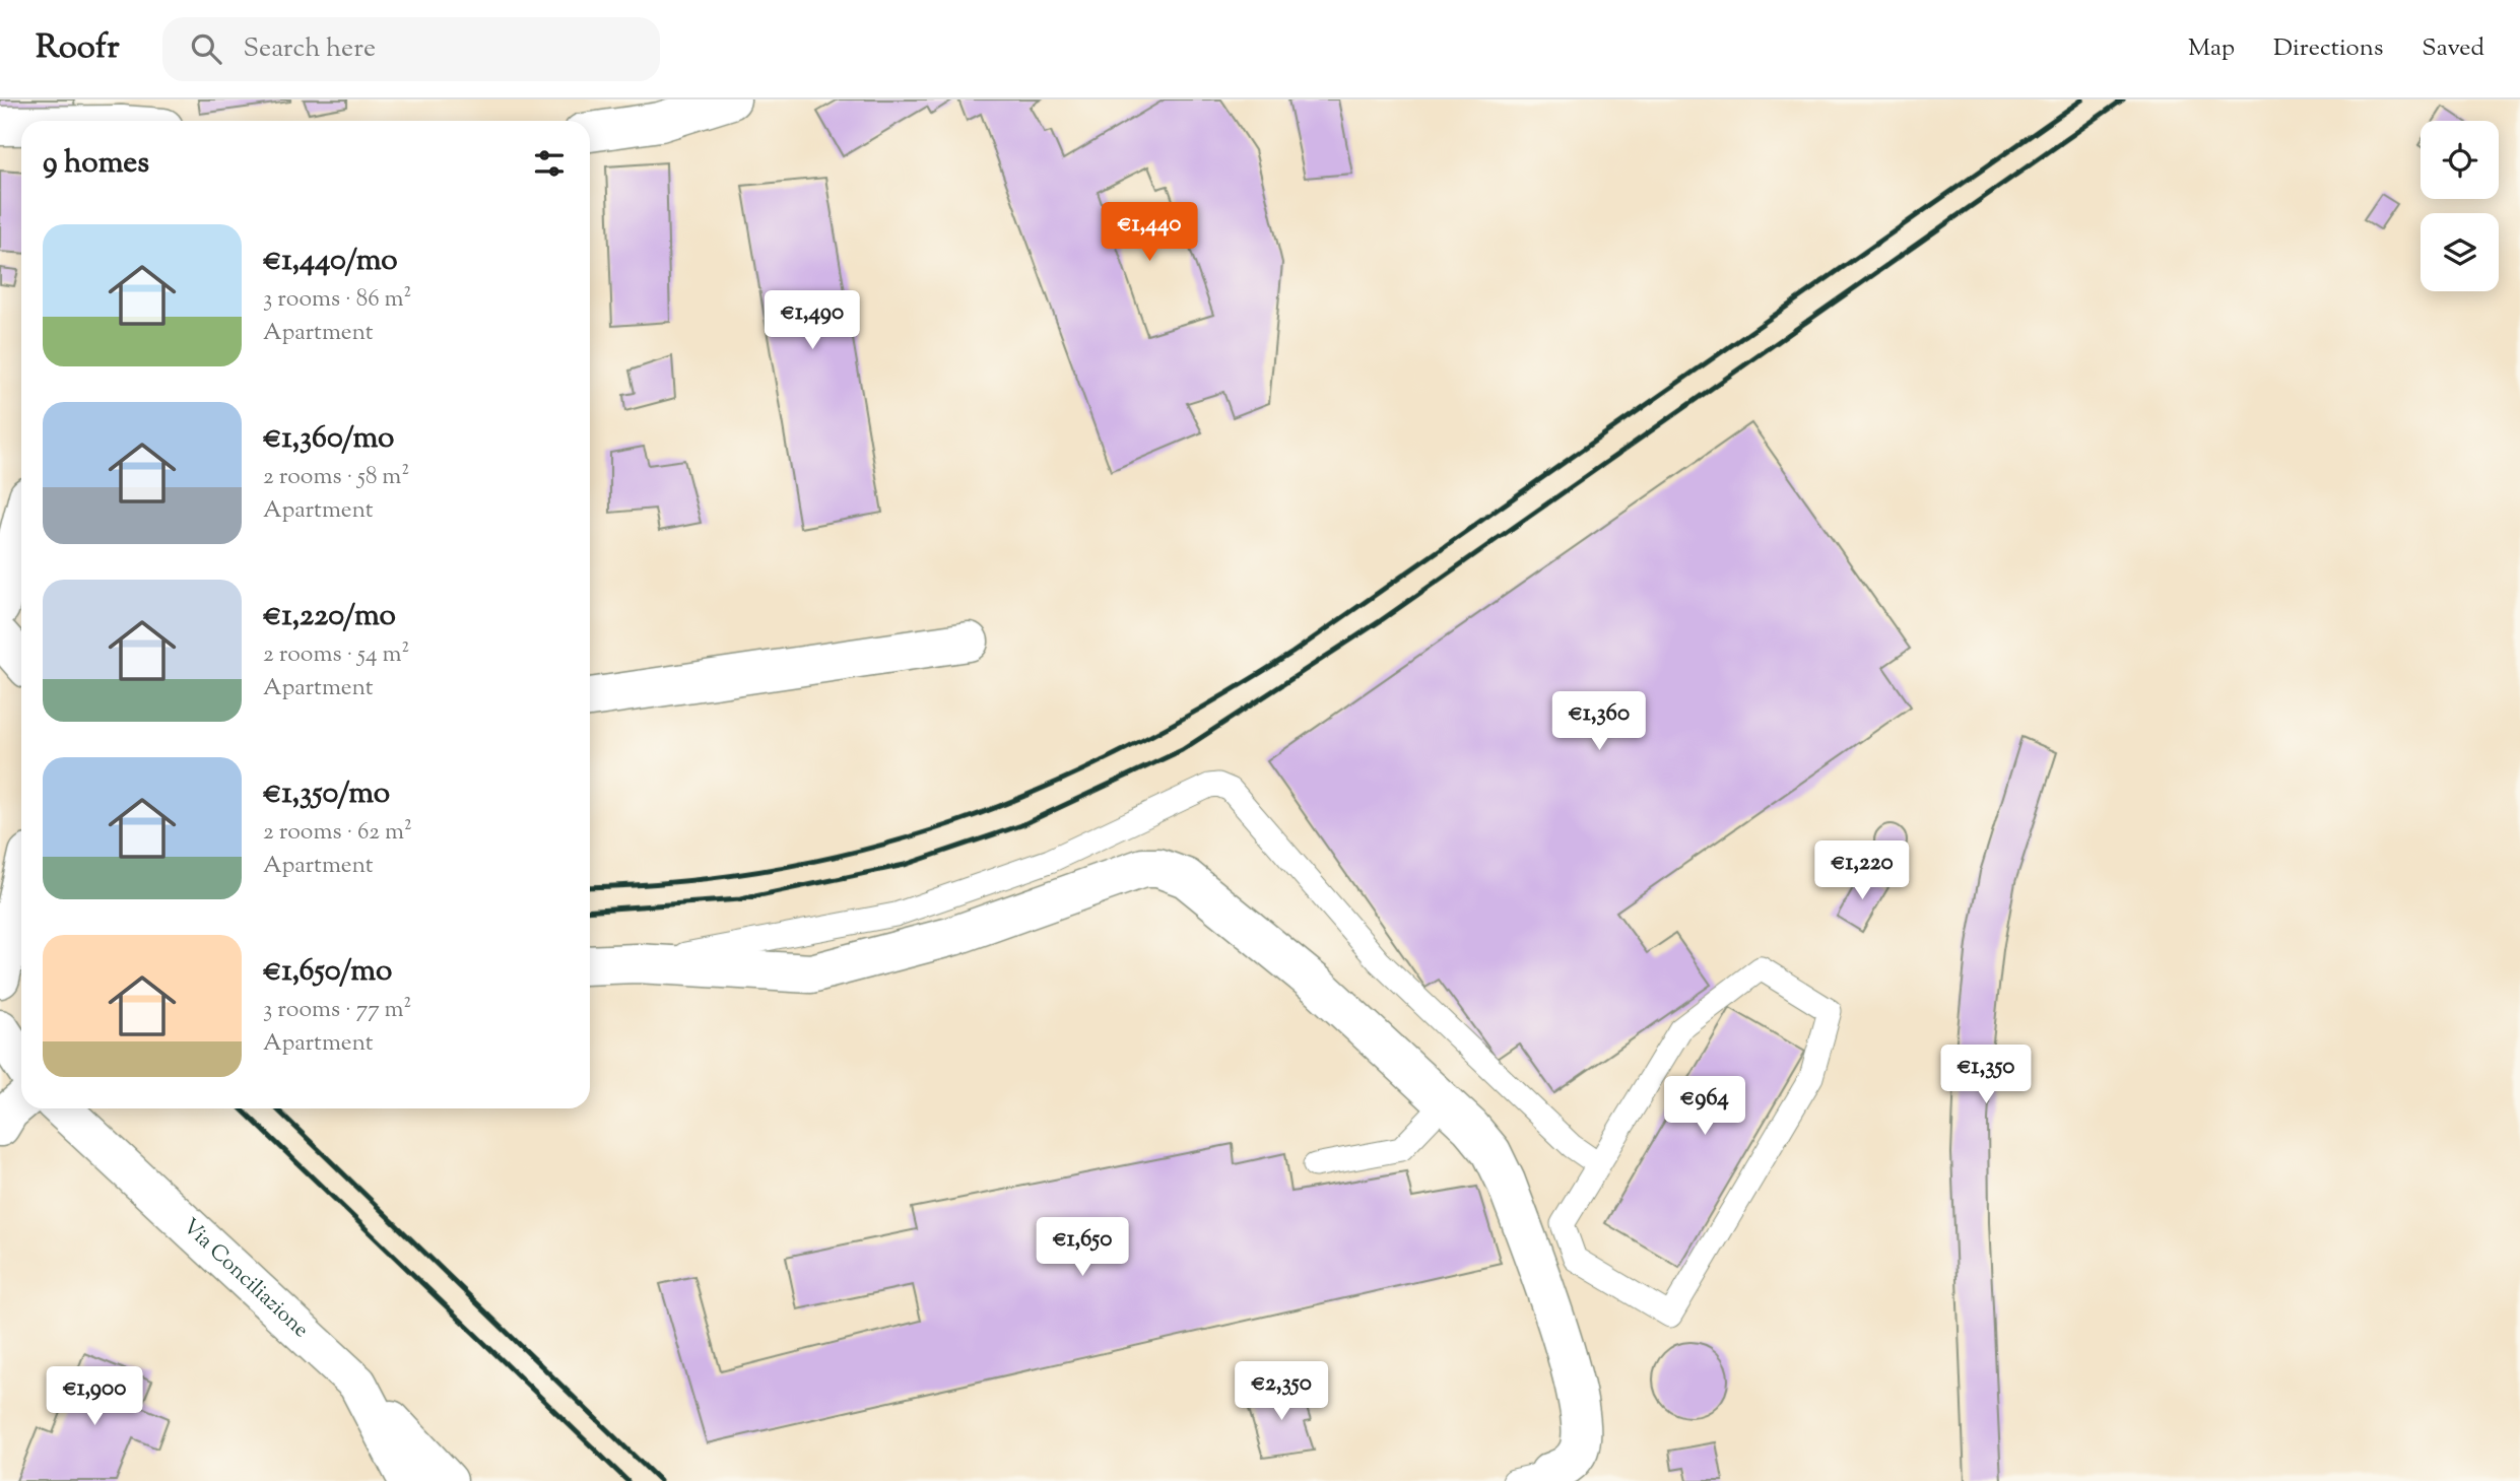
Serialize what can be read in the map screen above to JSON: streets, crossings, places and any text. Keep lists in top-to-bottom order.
{
  "streets": {
    "street": ["Via Conciliazione"]
  },
  "page": {
    "header": "Roofr",
    "search": "Search here",
    "nav": ["Map", "Directions", "Saved"],
    "heading": "9 homes",
    "price": [
      "€1,440",
      "€1,490",
      "€1,360",
      "€1,220",
      "€1,350",
      "€964",
      "€1,650",
      "€2,350",
      "€1,900"
    ],
    "list": [
      {
        "name": "€1,440/mo",
        "note": "3 rooms · 86 m² · Apartment"
      },
      {
        "name": "€1,360/mo",
        "note": "2 rooms · 58 m² · Apartment"
      },
      {
        "name": "€1,220/mo",
        "note": "2 rooms · 54 m² · Apartment"
      },
      {
        "name": "€1,350/mo",
        "note": "2 rooms · 62 m² · Apartment"
      },
      {
        "name": "€1,650/mo",
        "note": "3 rooms · 77 m² · Apartment"
      }
    ]
  }
}
